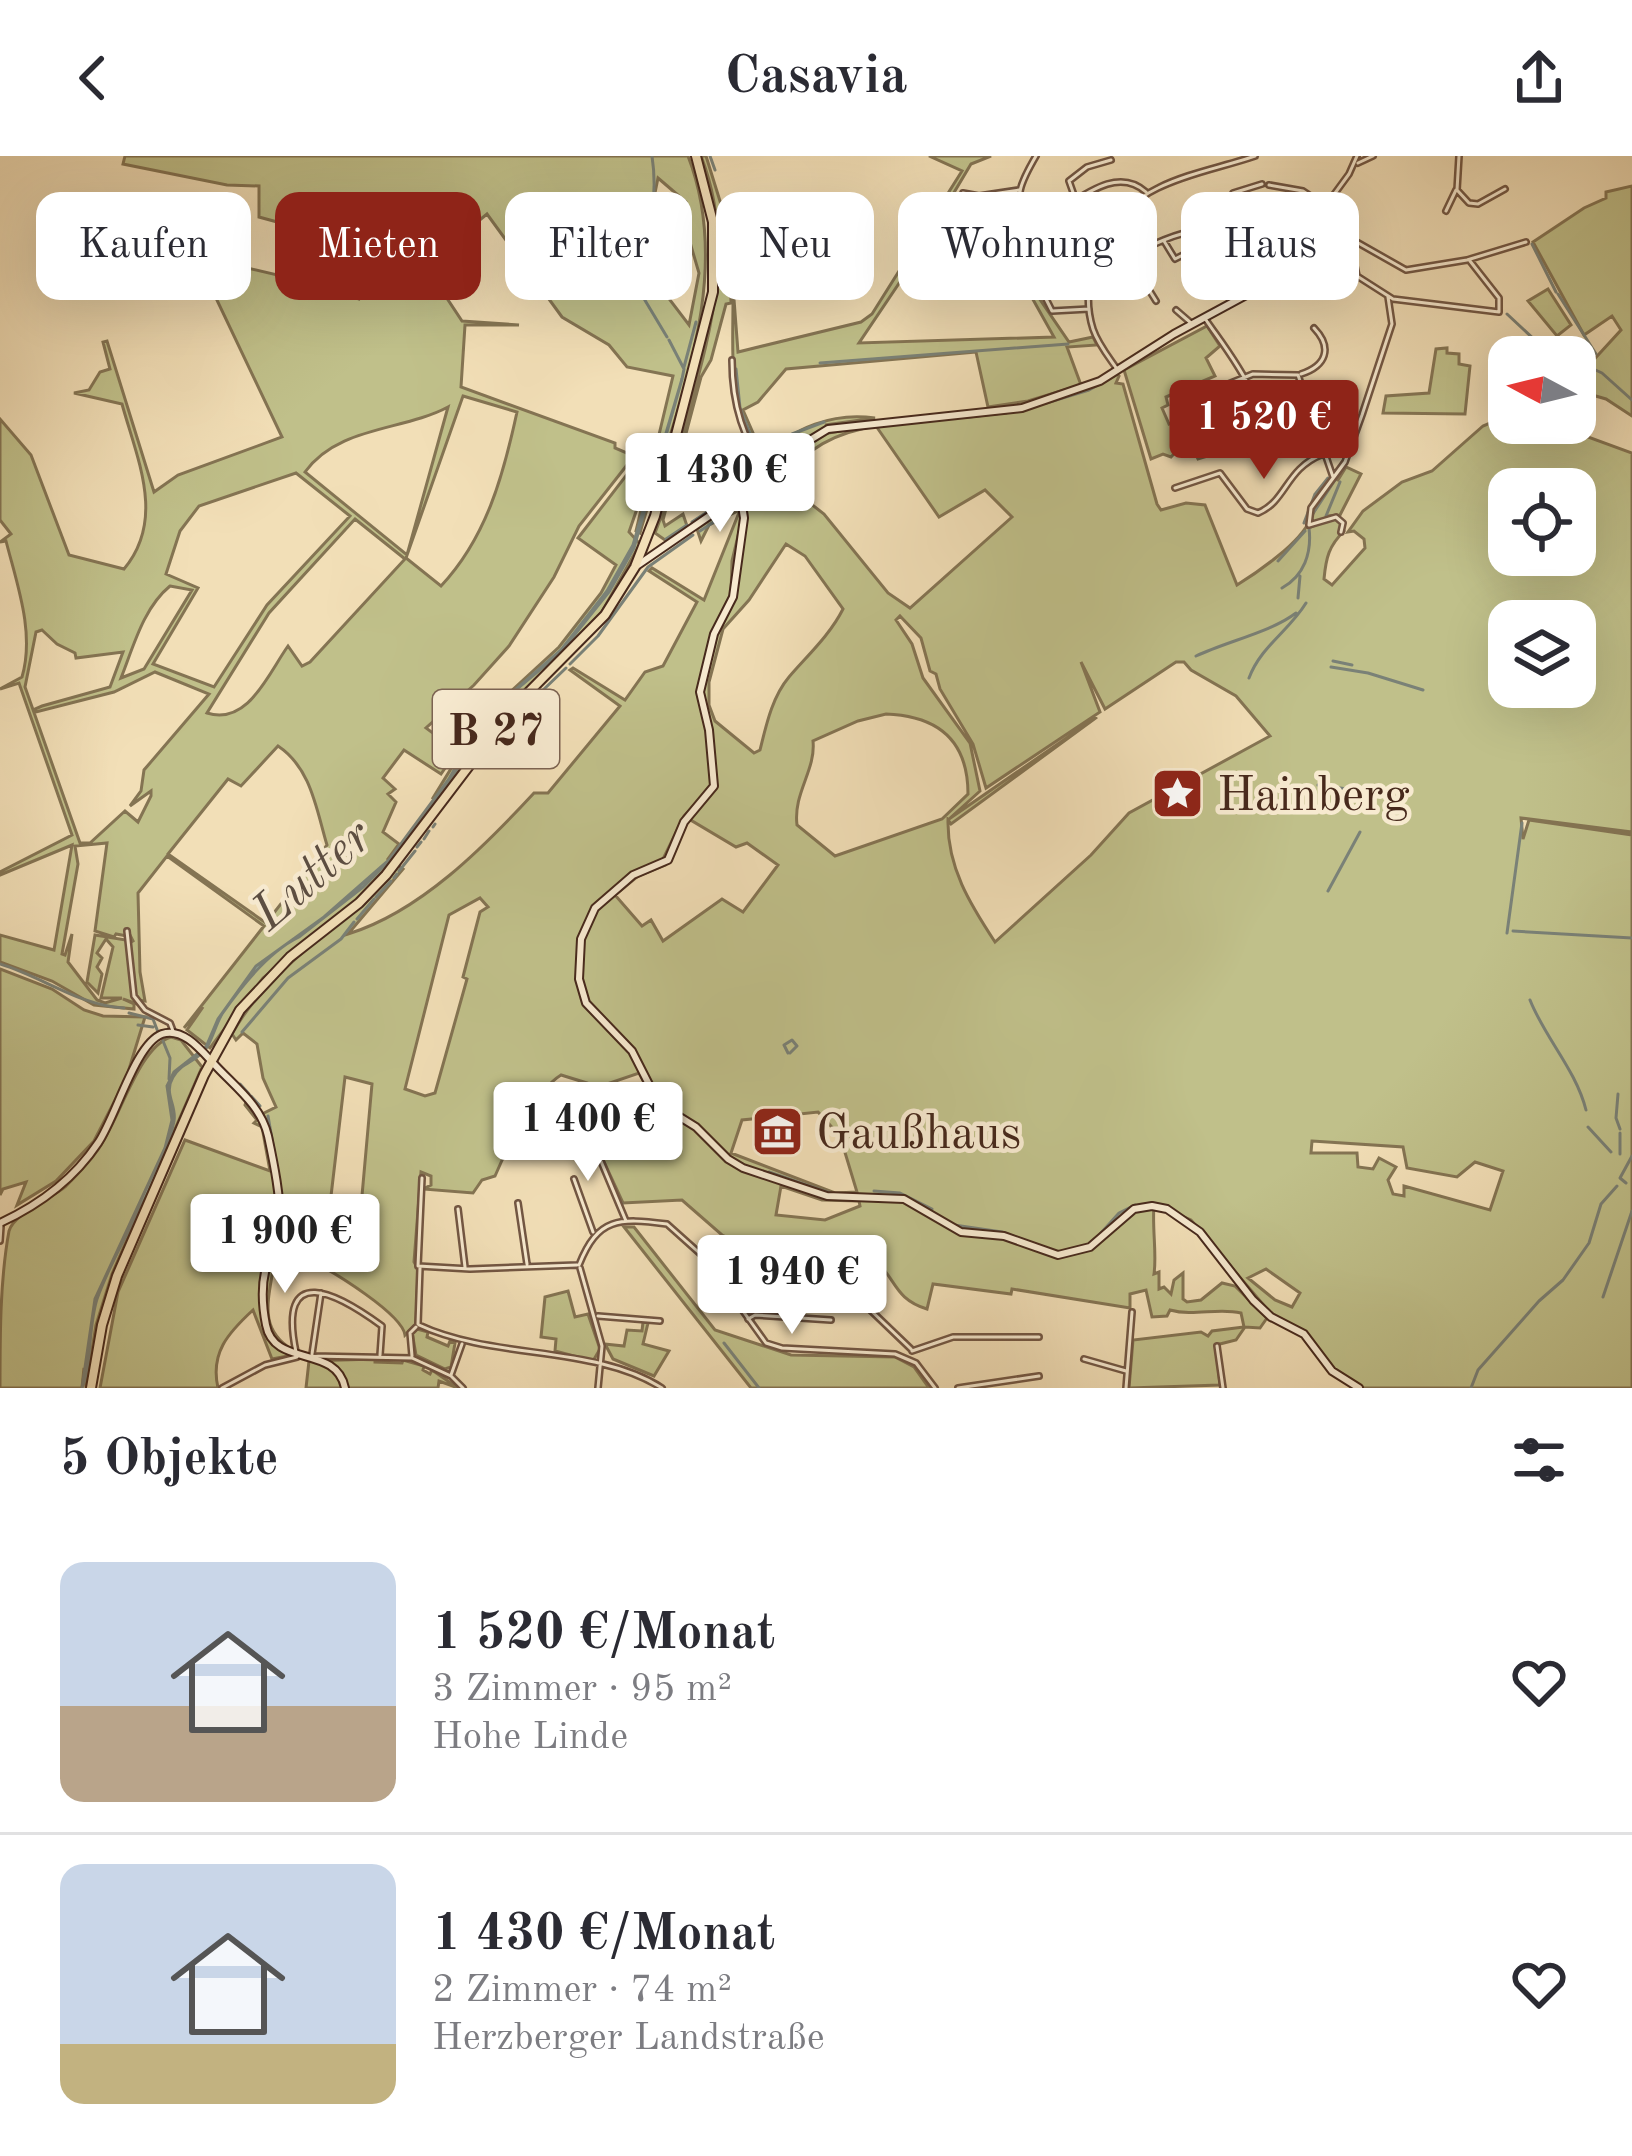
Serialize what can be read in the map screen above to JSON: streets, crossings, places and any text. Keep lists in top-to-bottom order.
{
  "streets": {
    "main road": ["B 27"]
  },
  "water": ["Lutter"],
  "places": {
    "place": ["Hainberg"],
    "museum": ["Gaußhaus"]
  },
  "north": "left",
  "page": {
    "header": "Casavia",
    "chip": [
      "Kaufen",
      "Mieten",
      "Filter",
      "Neu",
      "Wohnung",
      "Haus"
    ],
    "price": [
      "1 520 €",
      "1 430 €",
      "1 400 €",
      "1 900 €",
      "1 940 €"
    ],
    "heading": "5 Objekte",
    "list": [
      {
        "name": "1 520 €/Monat",
        "note": "3 Zimmer · 95 m² · Hohe Linde"
      },
      {
        "name": "1 430 €/Monat",
        "note": "2 Zimmer · 74 m² · Herzberger Landstraße"
      }
    ]
  }
}
